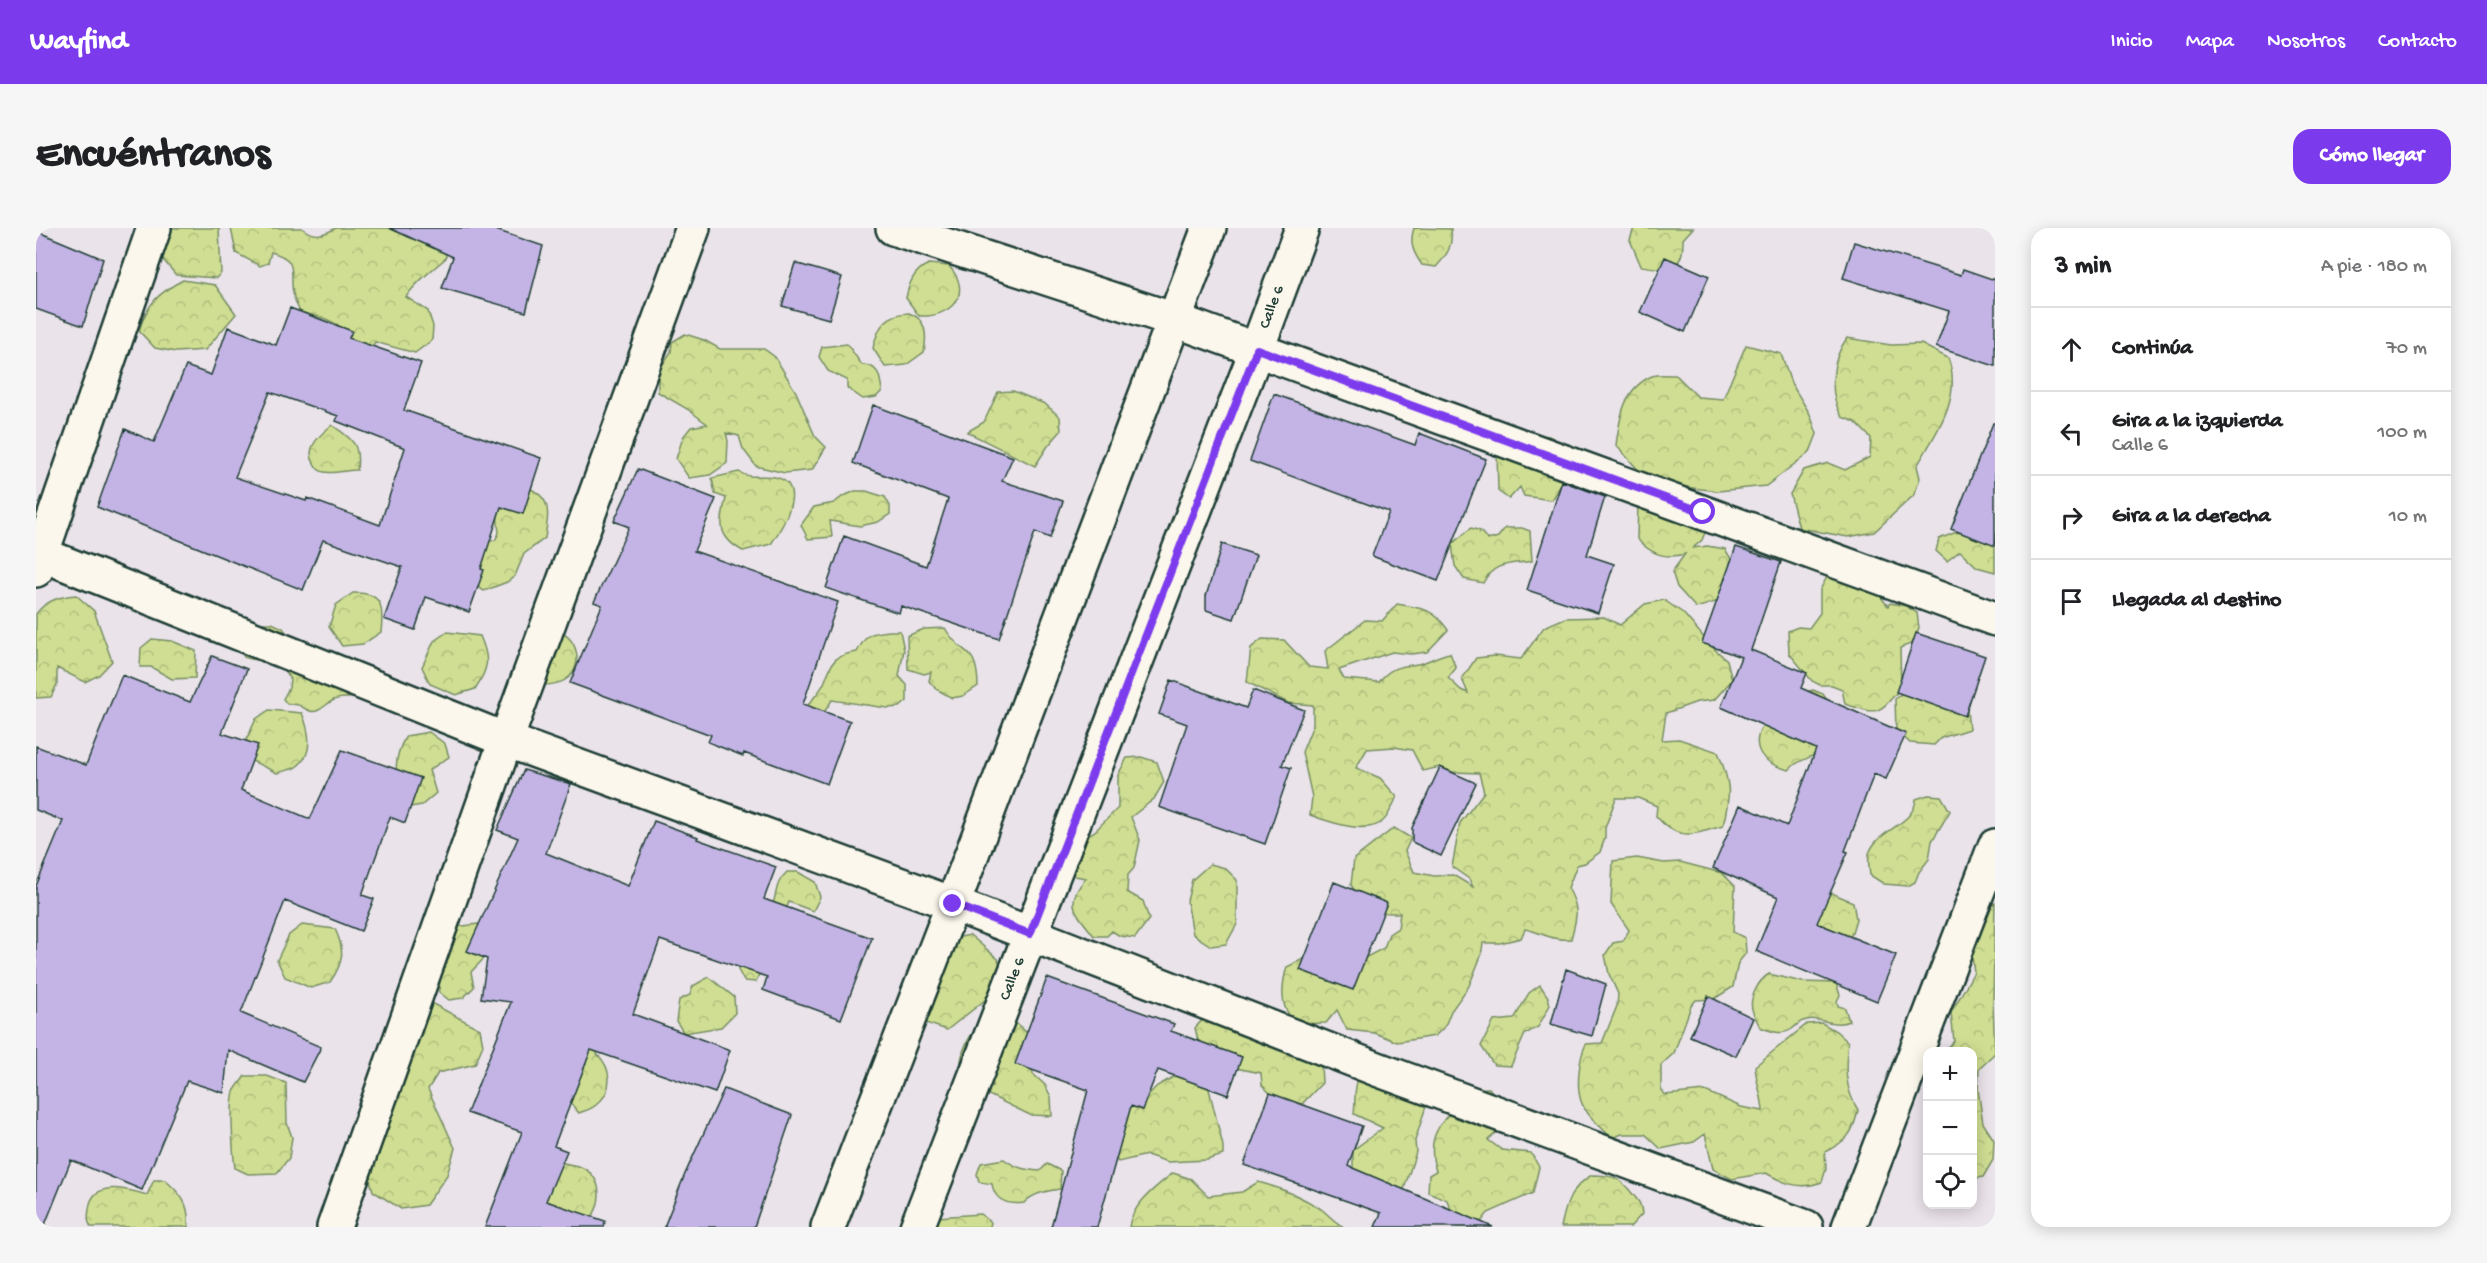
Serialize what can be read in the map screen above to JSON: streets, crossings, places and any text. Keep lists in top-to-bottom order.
{
  "streets": {
    "street": ["Calle 6"]
  },
  "page": {
    "header": "Wayfind",
    "nav": [
      "Inicio",
      "Mapa",
      "Nosotros",
      "Contacto"
    ],
    "buttons": "Cómo llegar",
    "title": "Encuéntranos",
    "heading": ["3 min", "A pie · 180 m"],
    "list": [
      ["Continúa", "70 m"],
      ["Gira a la izquierda", "Calle 6", "100 m"],
      ["Gira a la derecha", "10 m"],
      "Llegada al destino"
    ],
    "map_buttons": ["+", "−"]
  }
}
